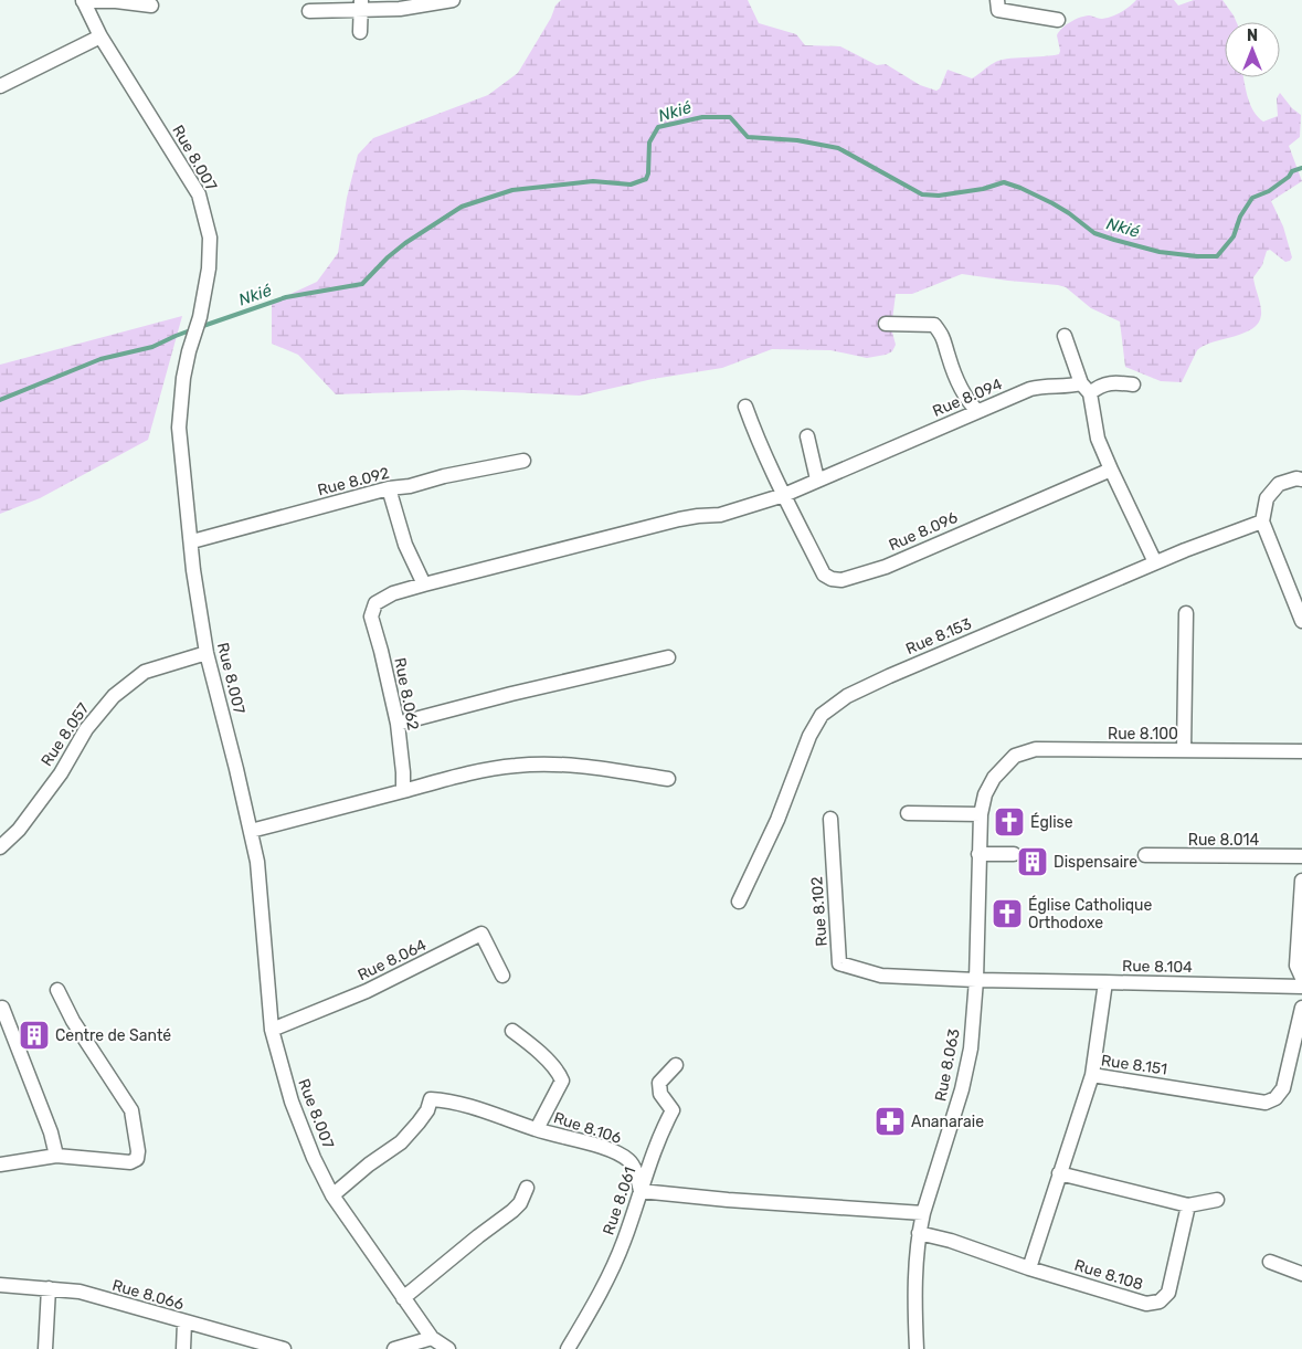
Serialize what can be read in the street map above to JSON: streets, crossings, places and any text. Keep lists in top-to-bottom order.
{
  "streets": {
    "street": [
      "Rue 8.007",
      "Rue 8.094",
      "Rue 8.092",
      "Rue 8.096",
      "Rue 8.153",
      "Rue 8.062",
      "Rue 8.100",
      "Rue 8.057",
      "Rue 8.014",
      "Rue 8.102",
      "Rue 8.064",
      "Rue 8.104",
      "Rue 8.063",
      "Rue 8.151",
      "Rue 8.106",
      "Rue 8.061",
      "Rue 8.108",
      "Rue 8.066"
    ]
  },
  "crossings": [
    ["Rue 8.007", "Rue 8.092"],
    ["Rue 8.007", "Rue 8.057"],
    ["Rue 8.007", "Rue 8.064"],
    ["Rue 8.007", "Rue 8.106"],
    ["Rue 8.094", "Rue 8.096"],
    ["Rue 8.094", "Rue 8.062"],
    ["Rue 8.100", "Rue 8.063"],
    ["Rue 8.102", "Rue 8.063"],
    ["Rue 8.104", "Rue 8.151"],
    ["Rue 8.063", "Rue 8.108"],
    ["Rue 8.151", "Rue 8.108"],
    ["Rue 8.106", "Rue 8.061"]
  ],
  "water": ["Nkié"],
  "places": {
    "church": ["Église", "Église Catholique Orthodoxe"],
    "building": ["Dispensaire", "Centre de Santé"],
    "pharmacy": ["Ananaraie"]
  },
  "north": "top"
}
